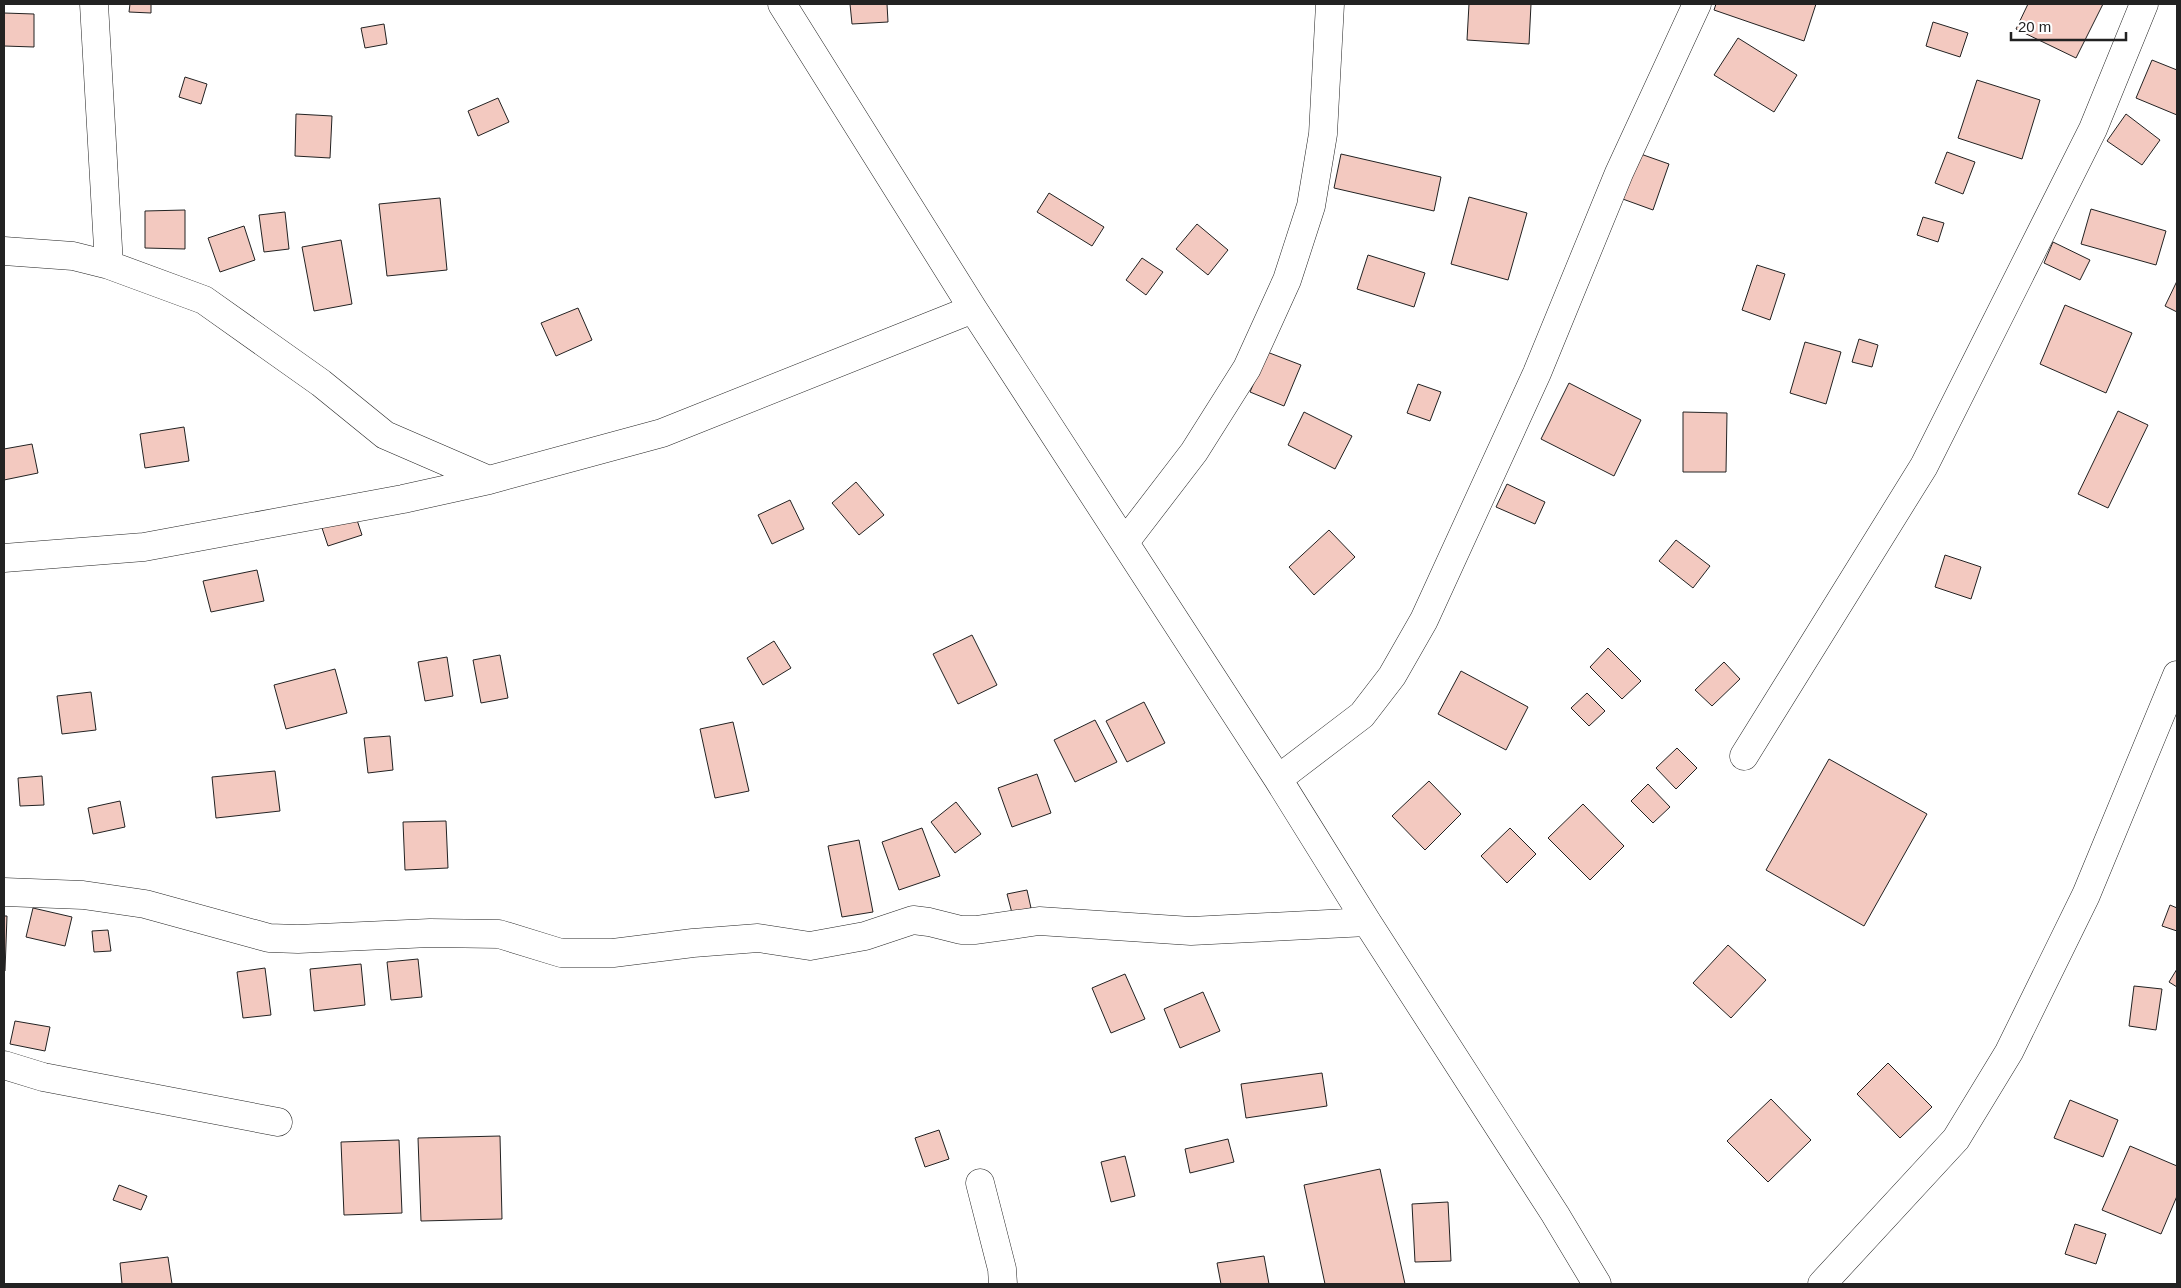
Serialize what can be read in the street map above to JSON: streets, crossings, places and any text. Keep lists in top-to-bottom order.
{
  "scale_bar": "20 m"
}
